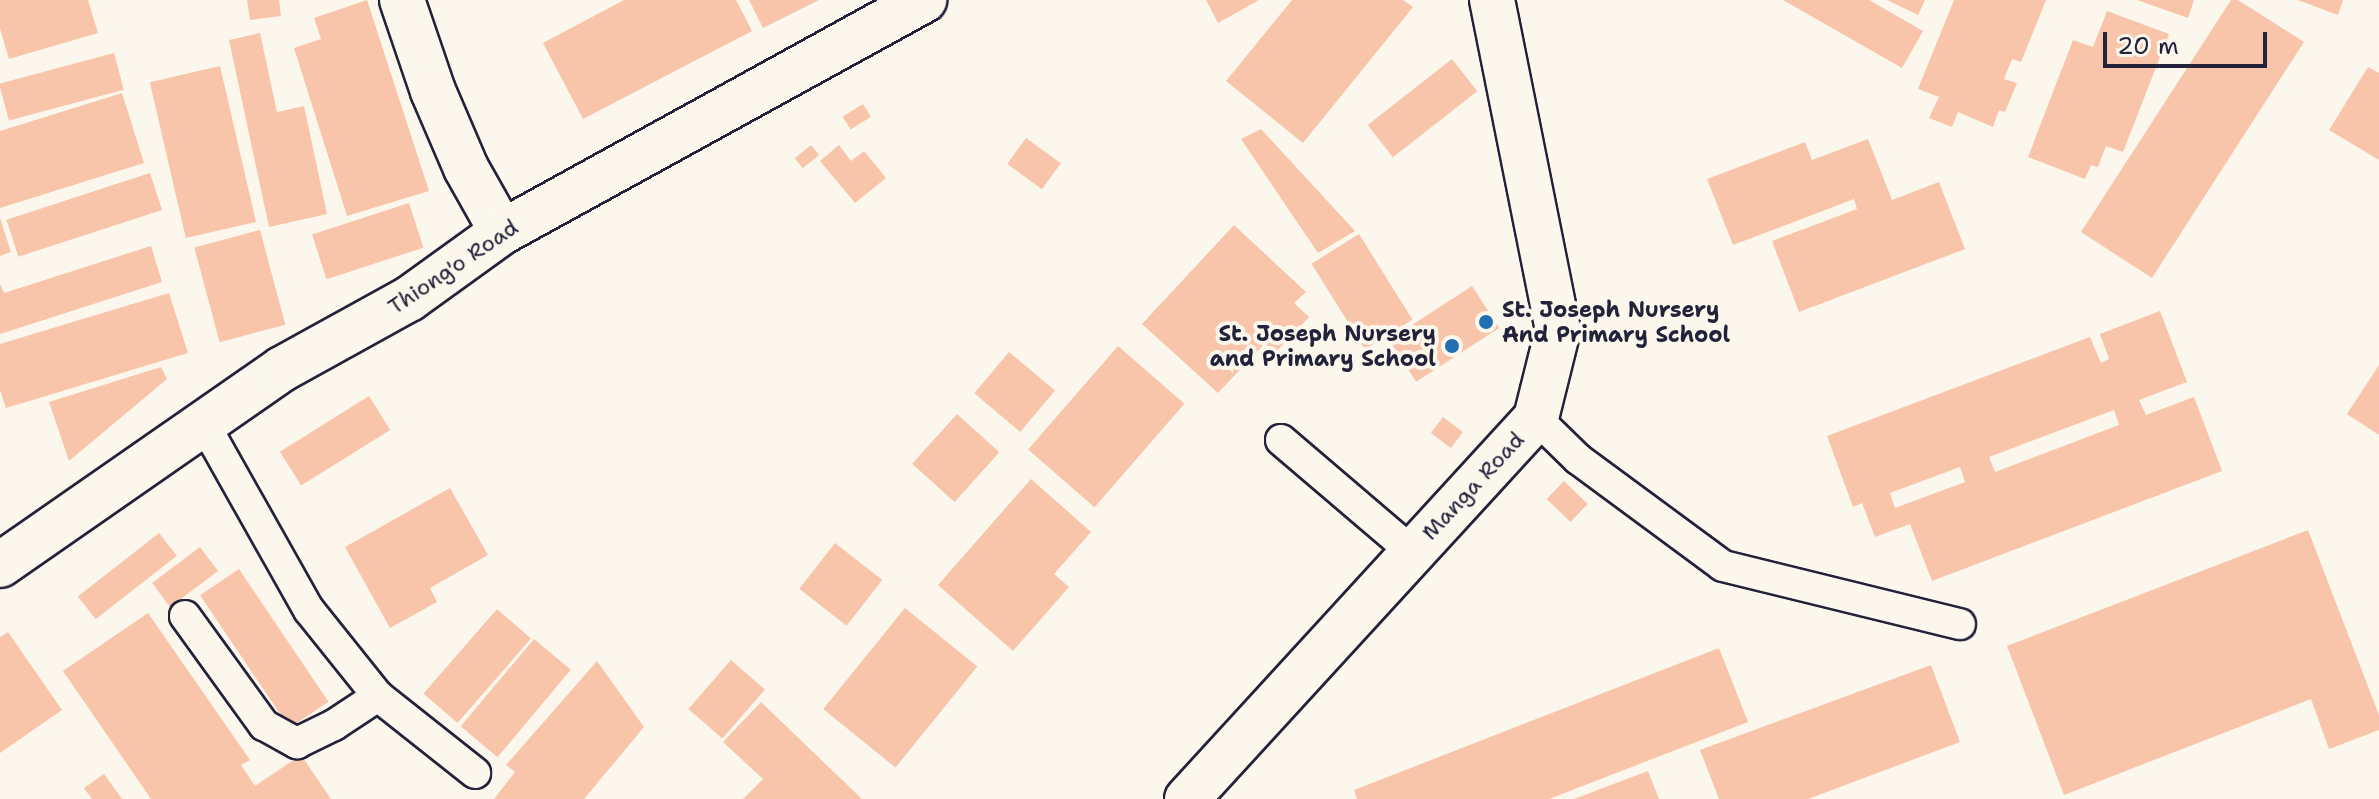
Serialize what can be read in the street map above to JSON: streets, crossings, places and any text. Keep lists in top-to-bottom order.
{
  "streets": {
    "street": ["Thiong'o Road", "Manga Road"]
  },
  "places": ["St. Joseph Nursery And Primary School", "St. Joseph Nursery and Primary School"],
  "scale_bar": "20 m"
}
